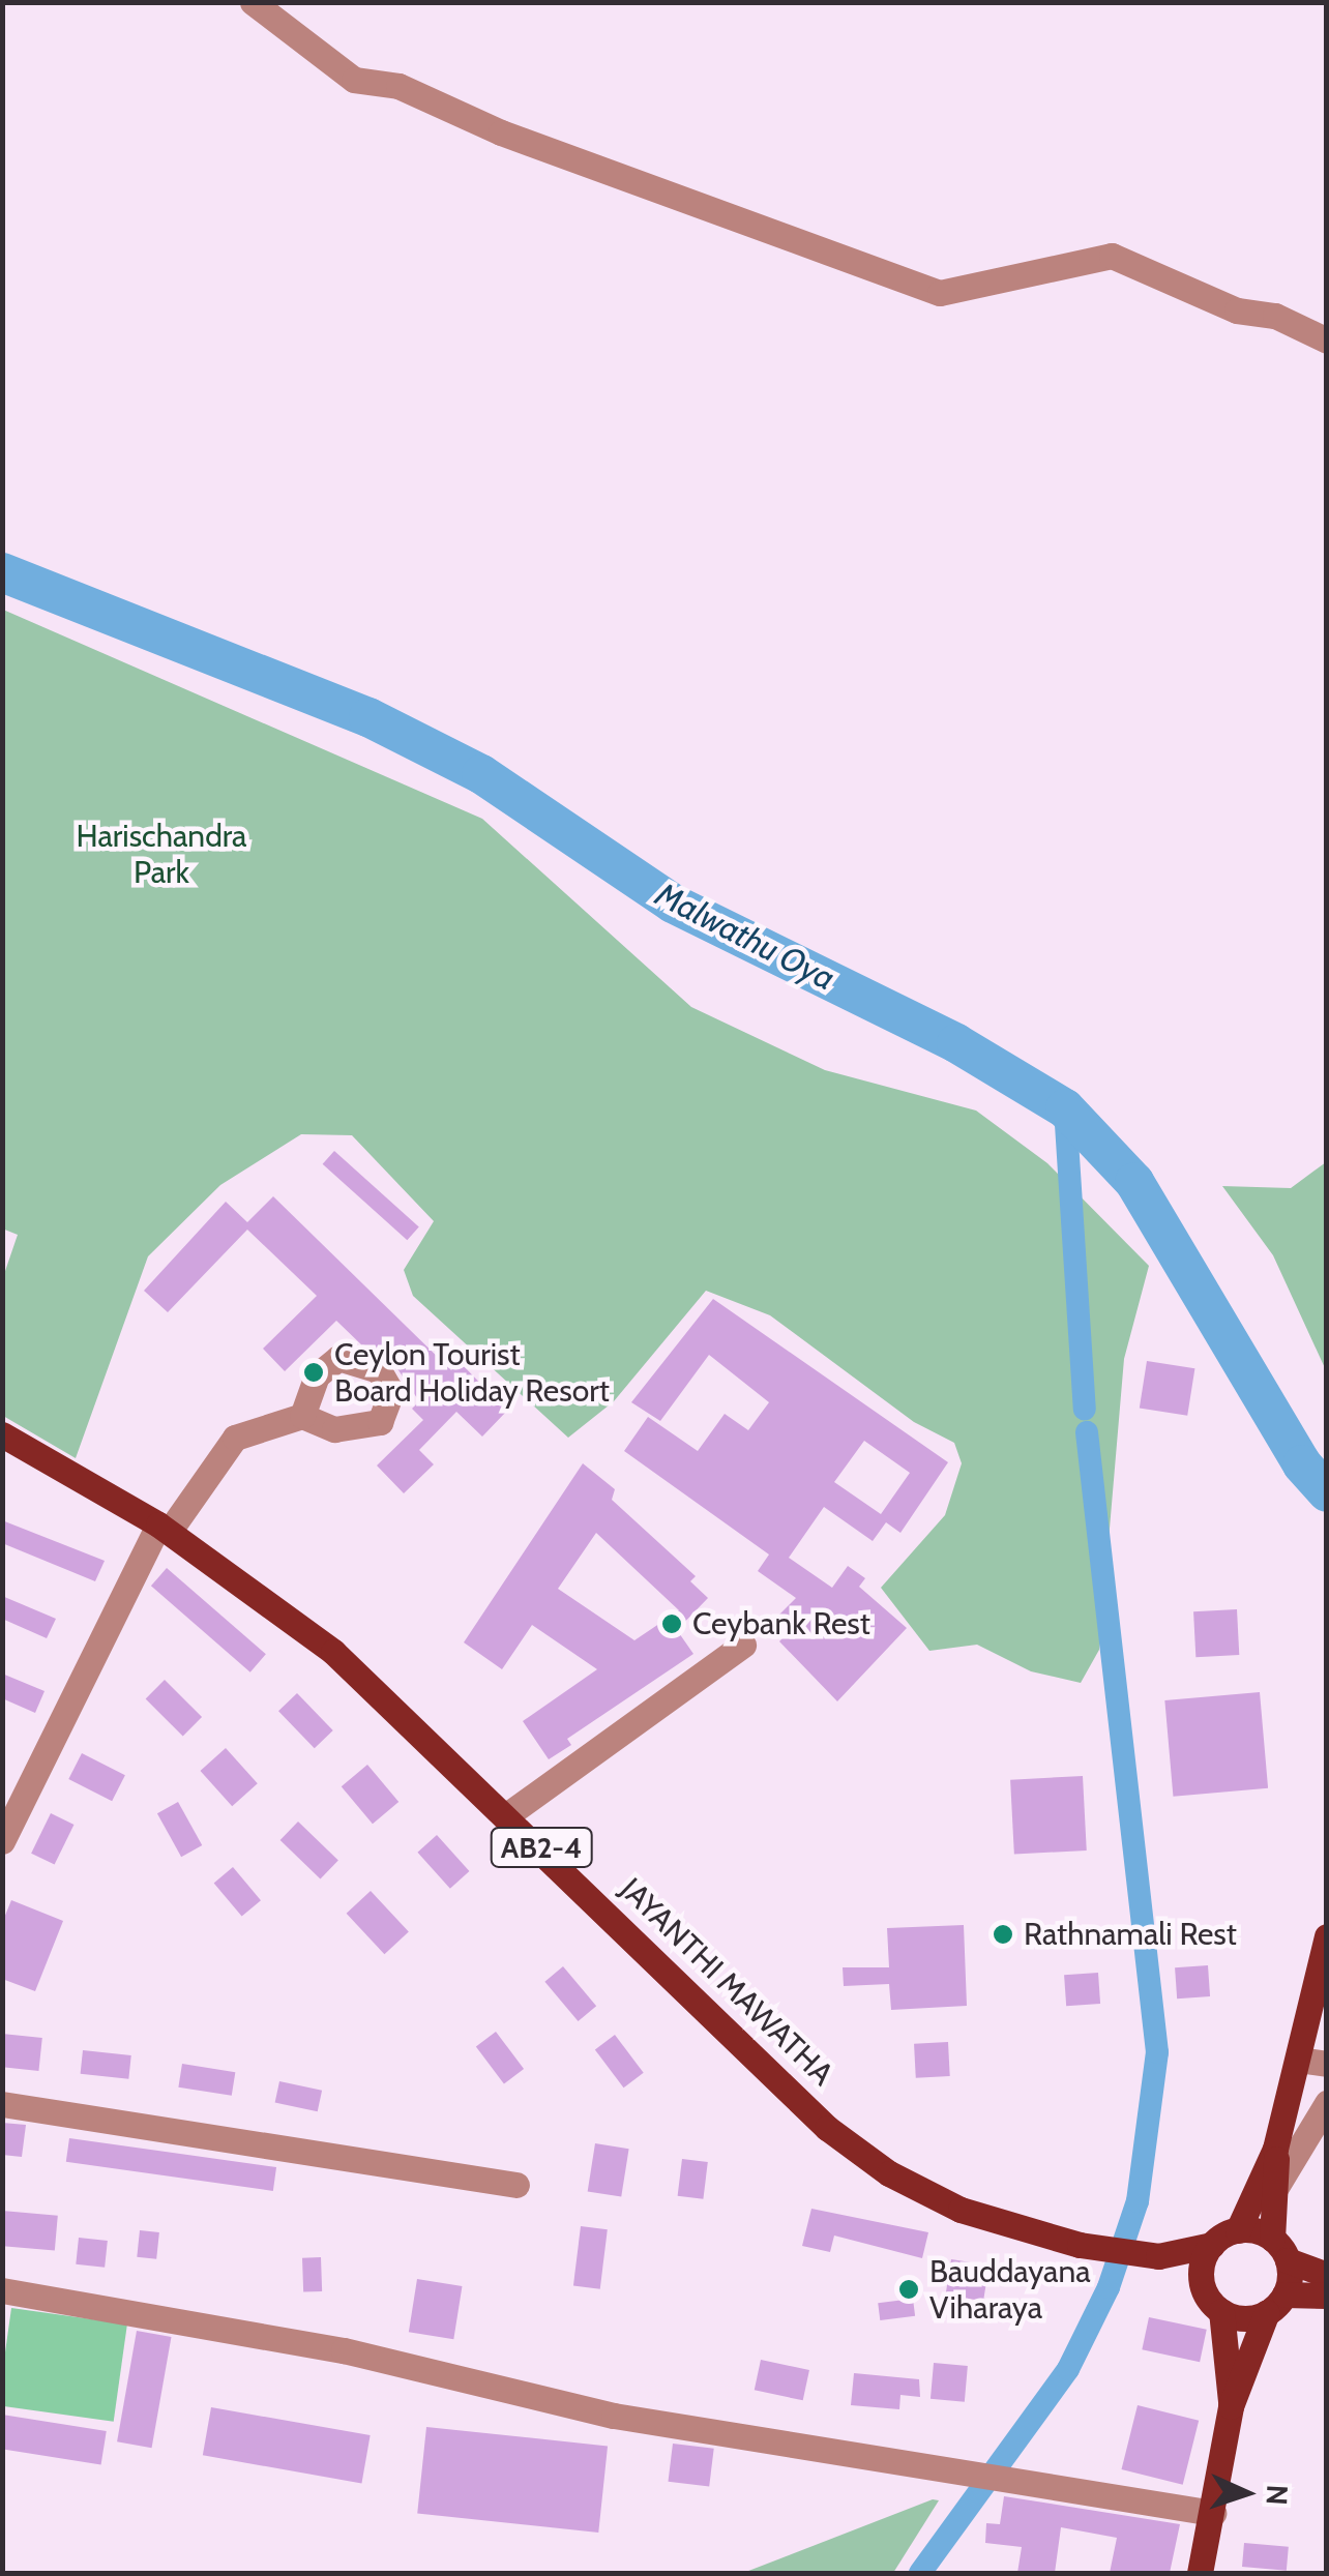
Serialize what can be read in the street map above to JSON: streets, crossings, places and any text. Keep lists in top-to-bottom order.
{
  "streets": {
    "main road": ["AB2-4", "JAYANTHI MAWATHA"]
  },
  "water": ["Malwathu Oya"],
  "parks": ["Harischandra Park"],
  "places": [
    "Ceylon Tourist Board Holiday Resort",
    "Ceybank Rest",
    "Rathnamali Rest",
    "Bauddayana Viharaya"
  ],
  "north": "right"
}
